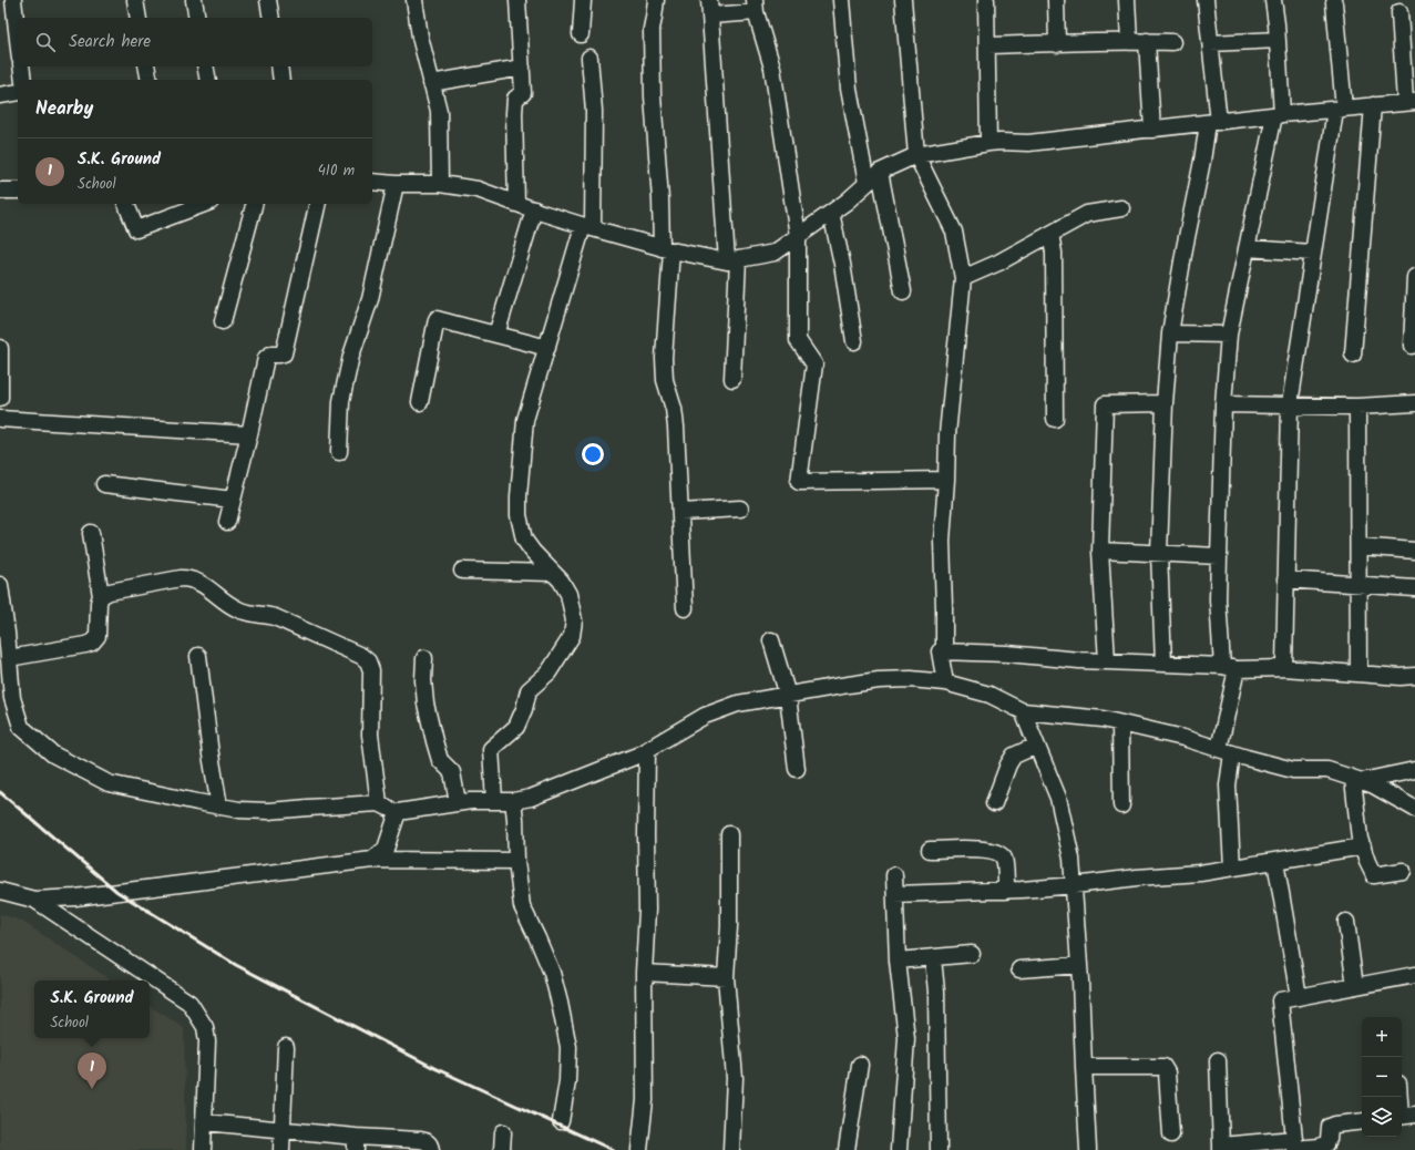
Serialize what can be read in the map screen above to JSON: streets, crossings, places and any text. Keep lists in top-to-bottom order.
{
  "page": {
    "search": "Search here",
    "heading": "Nearby",
    "list": [
      {
        "mark": "1",
        "name": "S.K. Ground",
        "note": "School",
        "value": "410 m"
      }
    ],
    "popup": ["S.K. Ground", "School"],
    "map_buttons": ["+", "−"],
    "pins": "1"
  }
}
